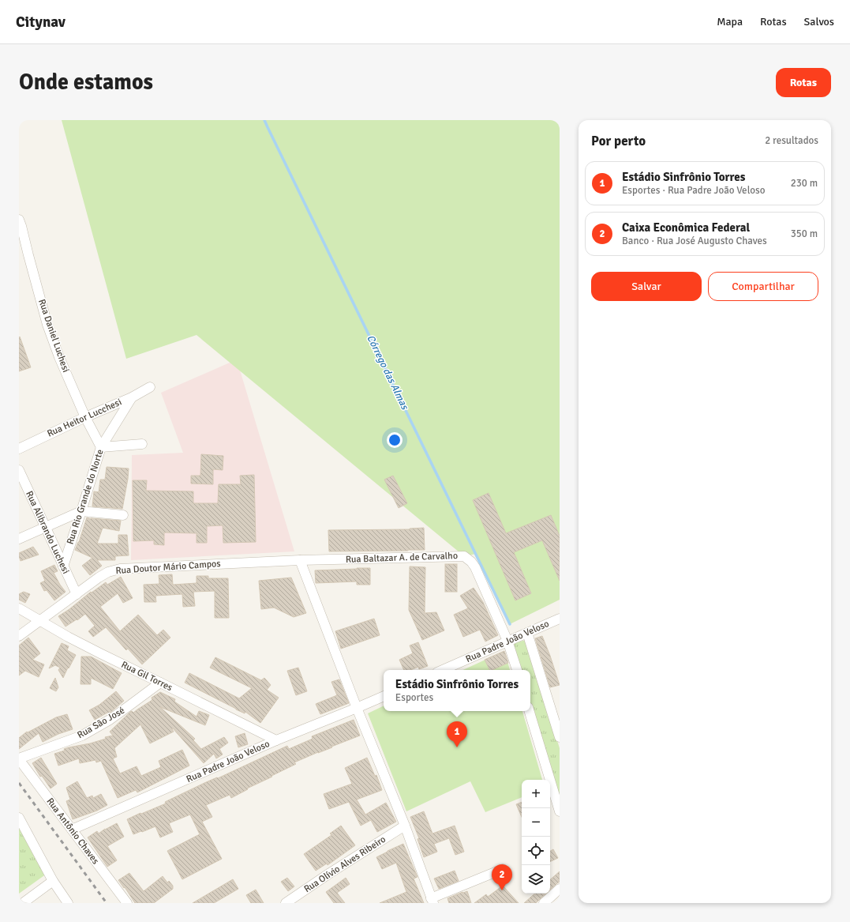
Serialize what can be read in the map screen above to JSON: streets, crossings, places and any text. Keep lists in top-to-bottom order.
{
  "streets": {
    "street": [
      "Rua Daniel Luchesi",
      "Rua Heitor Lucchesi",
      "Rua Rio Grande do Norte",
      "Rua Alibrando Luchesi",
      "Rua Baltazar A. de Carvalho",
      "Rua Doutor Mário Campos",
      "Rua Padre João Veloso",
      "Rua Gil Torres",
      "Rua São José",
      "Rua Antônio Chaves",
      "Rua Olívio Alves Ribeiro"
    ]
  },
  "crossings": [
    ["Rua Daniel Luchesi", "Rua Heitor Lucchesi"],
    ["Rua Daniel Luchesi", "Rua Rio Grande do Norte"],
    ["Rua Heitor Lucchesi", "Rua Rio Grande do Norte"],
    ["Rua Rio Grande do Norte", "Rua Alibrando Luchesi"],
    ["Rua Alibrando Luchesi", "Rua Doutor Mário Campos"],
    ["Rua Baltazar A. de Carvalho", "Rua Doutor Mário Campos"],
    ["Rua Baltazar A. de Carvalho", "Rua Padre João Veloso"],
    ["Rua Doutor Mário Campos", "Rua Gil Torres"],
    ["Rua Padre João Veloso", "Rua Gil Torres"],
    ["Rua Padre João Veloso", "Rua Antônio Chaves"],
    ["Rua Gil Torres", "Rua São José"],
    ["Rua São José", "Rua Antônio Chaves"]
  ],
  "water": ["Córrego das Almas"],
  "page": {
    "header": "Citynav",
    "nav": ["Mapa", "Rotas", "Salvos"],
    "buttons": [
      "Rotas",
      ["Salvar", "Compartilhar"]
    ],
    "title": "Onde estamos",
    "heading": ["Por perto", "2 resultados"],
    "list": [
      {
        "mark": "1",
        "name": "Estádio Sinfrônio Torres",
        "note": "Esportes · Rua Padre João Veloso",
        "value": "230 m"
      },
      {
        "mark": "2",
        "name": "Caixa Econômica Federal",
        "note": "Banco · Rua José Augusto Chaves",
        "value": "350 m"
      }
    ],
    "popup": ["Estádio Sinfrônio Torres", "Esportes"],
    "pins": ["1", "2"],
    "map_buttons": ["+", "−"]
  }
}
